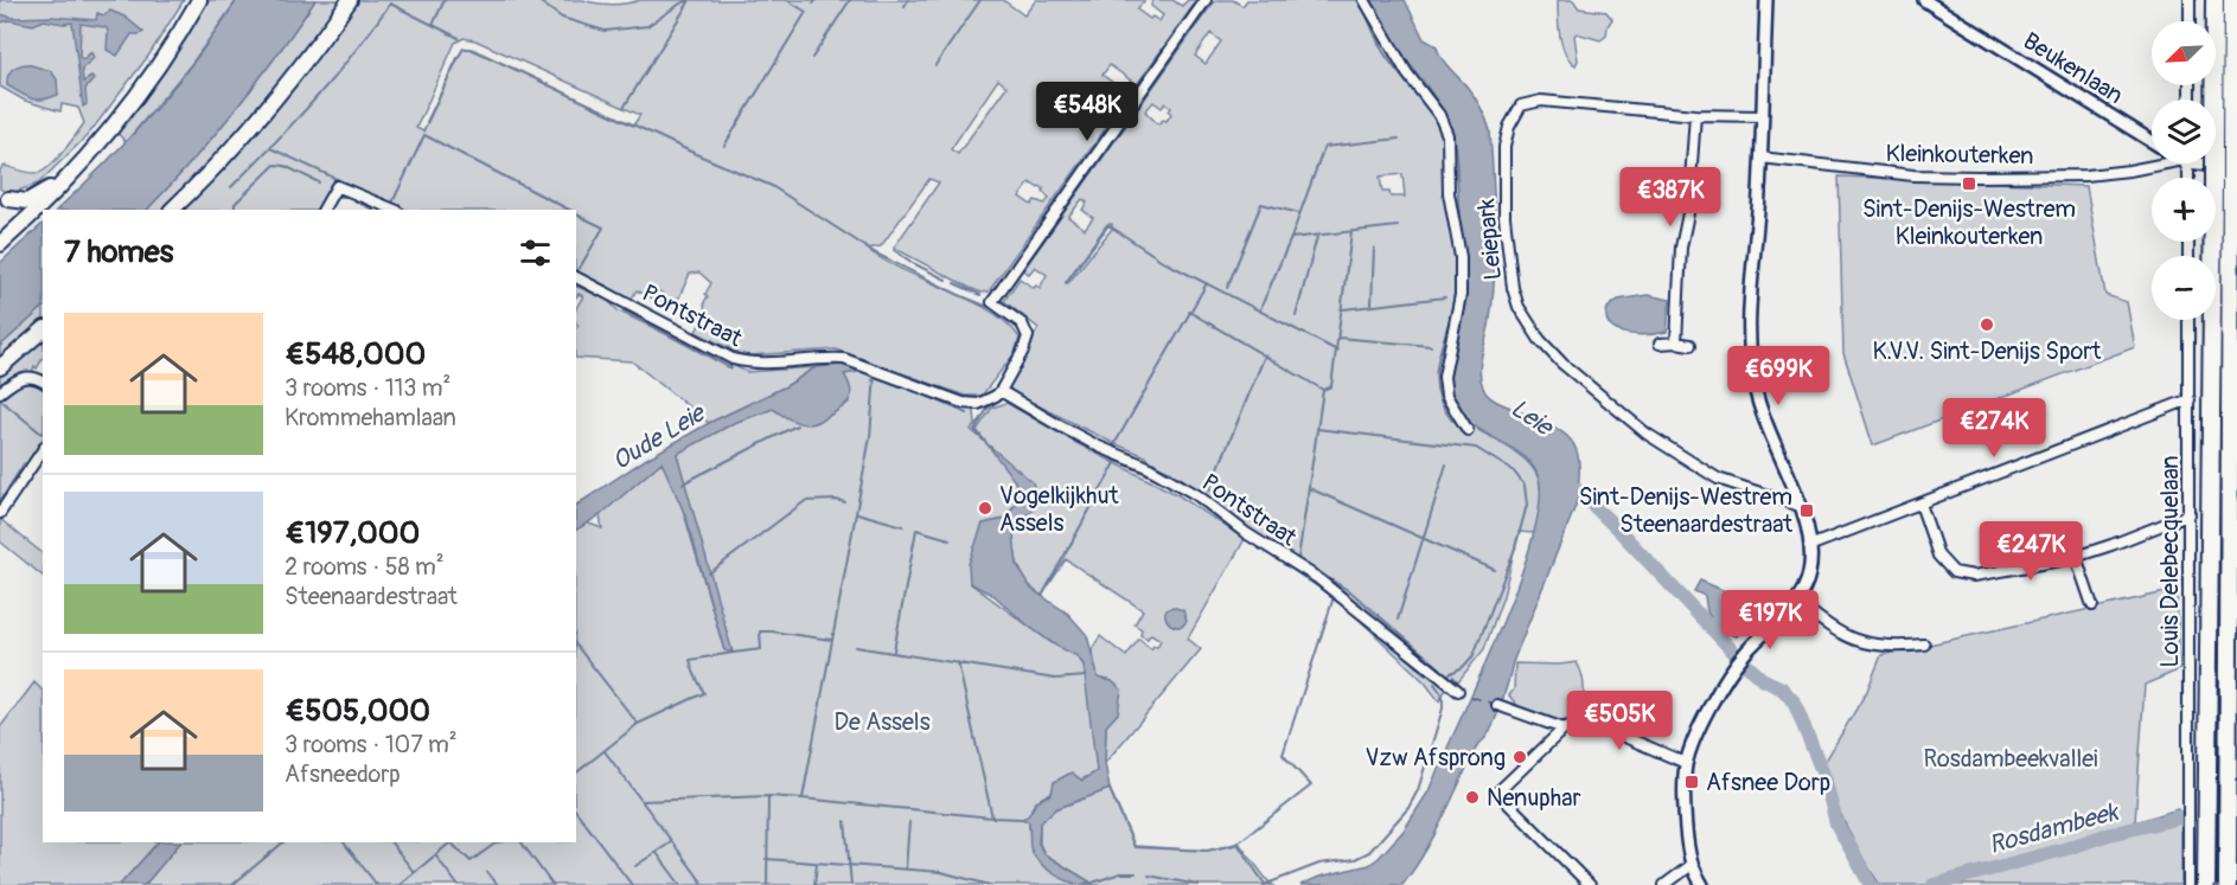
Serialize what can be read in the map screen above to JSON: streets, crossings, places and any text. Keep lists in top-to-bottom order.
{
  "streets": {
    "street": [
      "Beukenlaan",
      "Kleinkouterken",
      "Leiepark",
      "Pontstraat",
      "Louis Delebecquelaan"
    ]
  },
  "water": ["Leie", "Oude Leie", "Rosdambeek"],
  "parks": ["De Assels", "Rosdambeekvallei"],
  "places": {
    "transit": ["Sint-Denijs-Westrem Kleinkouterken", "Sint-Denijs-Westrem Steenaardestraat", "Afsnee Dorp"],
    "other": [
      "K.V.V. Sint-Denijs Sport",
      "Vogelkijkhut Assels",
      "Vzw Afsprong",
      "Nenuphar"
    ]
  },
  "north": "bottom left",
  "page": {
    "map_buttons": ["+", "−"],
    "price": [
      "€548K",
      "€387K",
      "€699K",
      "€274K",
      "€247K",
      "€197K",
      "€505K"
    ],
    "heading": "7 homes",
    "list": [
      {
        "name": "€548,000",
        "note": "3 rooms · 113 m² · Krommehamlaan"
      },
      {
        "name": "€197,000",
        "note": "2 rooms · 58 m² · Steenaardestraat"
      },
      {
        "name": "€505,000",
        "note": "3 rooms · 107 m² · Afsneedorp"
      }
    ]
  }
}
